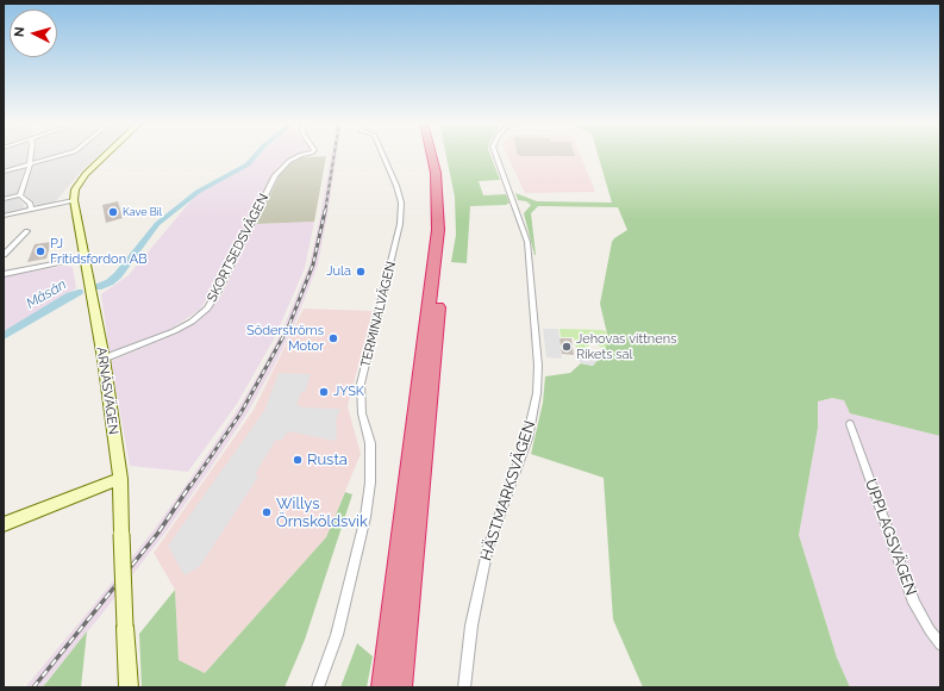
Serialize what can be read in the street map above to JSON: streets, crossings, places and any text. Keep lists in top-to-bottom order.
{
  "streets": {
    "street": [
      "SKORTSEDSVÄGEN",
      "TERMINALVÄGEN",
      "ARNÄSVÄGEN",
      "HÄSTMARKSVÄGEN",
      "UPPLAGSVÄGEN"
    ]
  },
  "crossings": [
    ["SKORTSEDSVÄGEN", "ARNÄSVÄGEN"]
  ],
  "water": ["Måsån"],
  "places": [
    "Kave Bil",
    "PJ Fritidsfordon AB",
    "Jula",
    "Söderströms Motor",
    "Jehovas vittnens Rikets sal",
    "JYSK",
    "Rusta",
    "Willys Örnsköldsvik"
  ],
  "north": "left"
}
